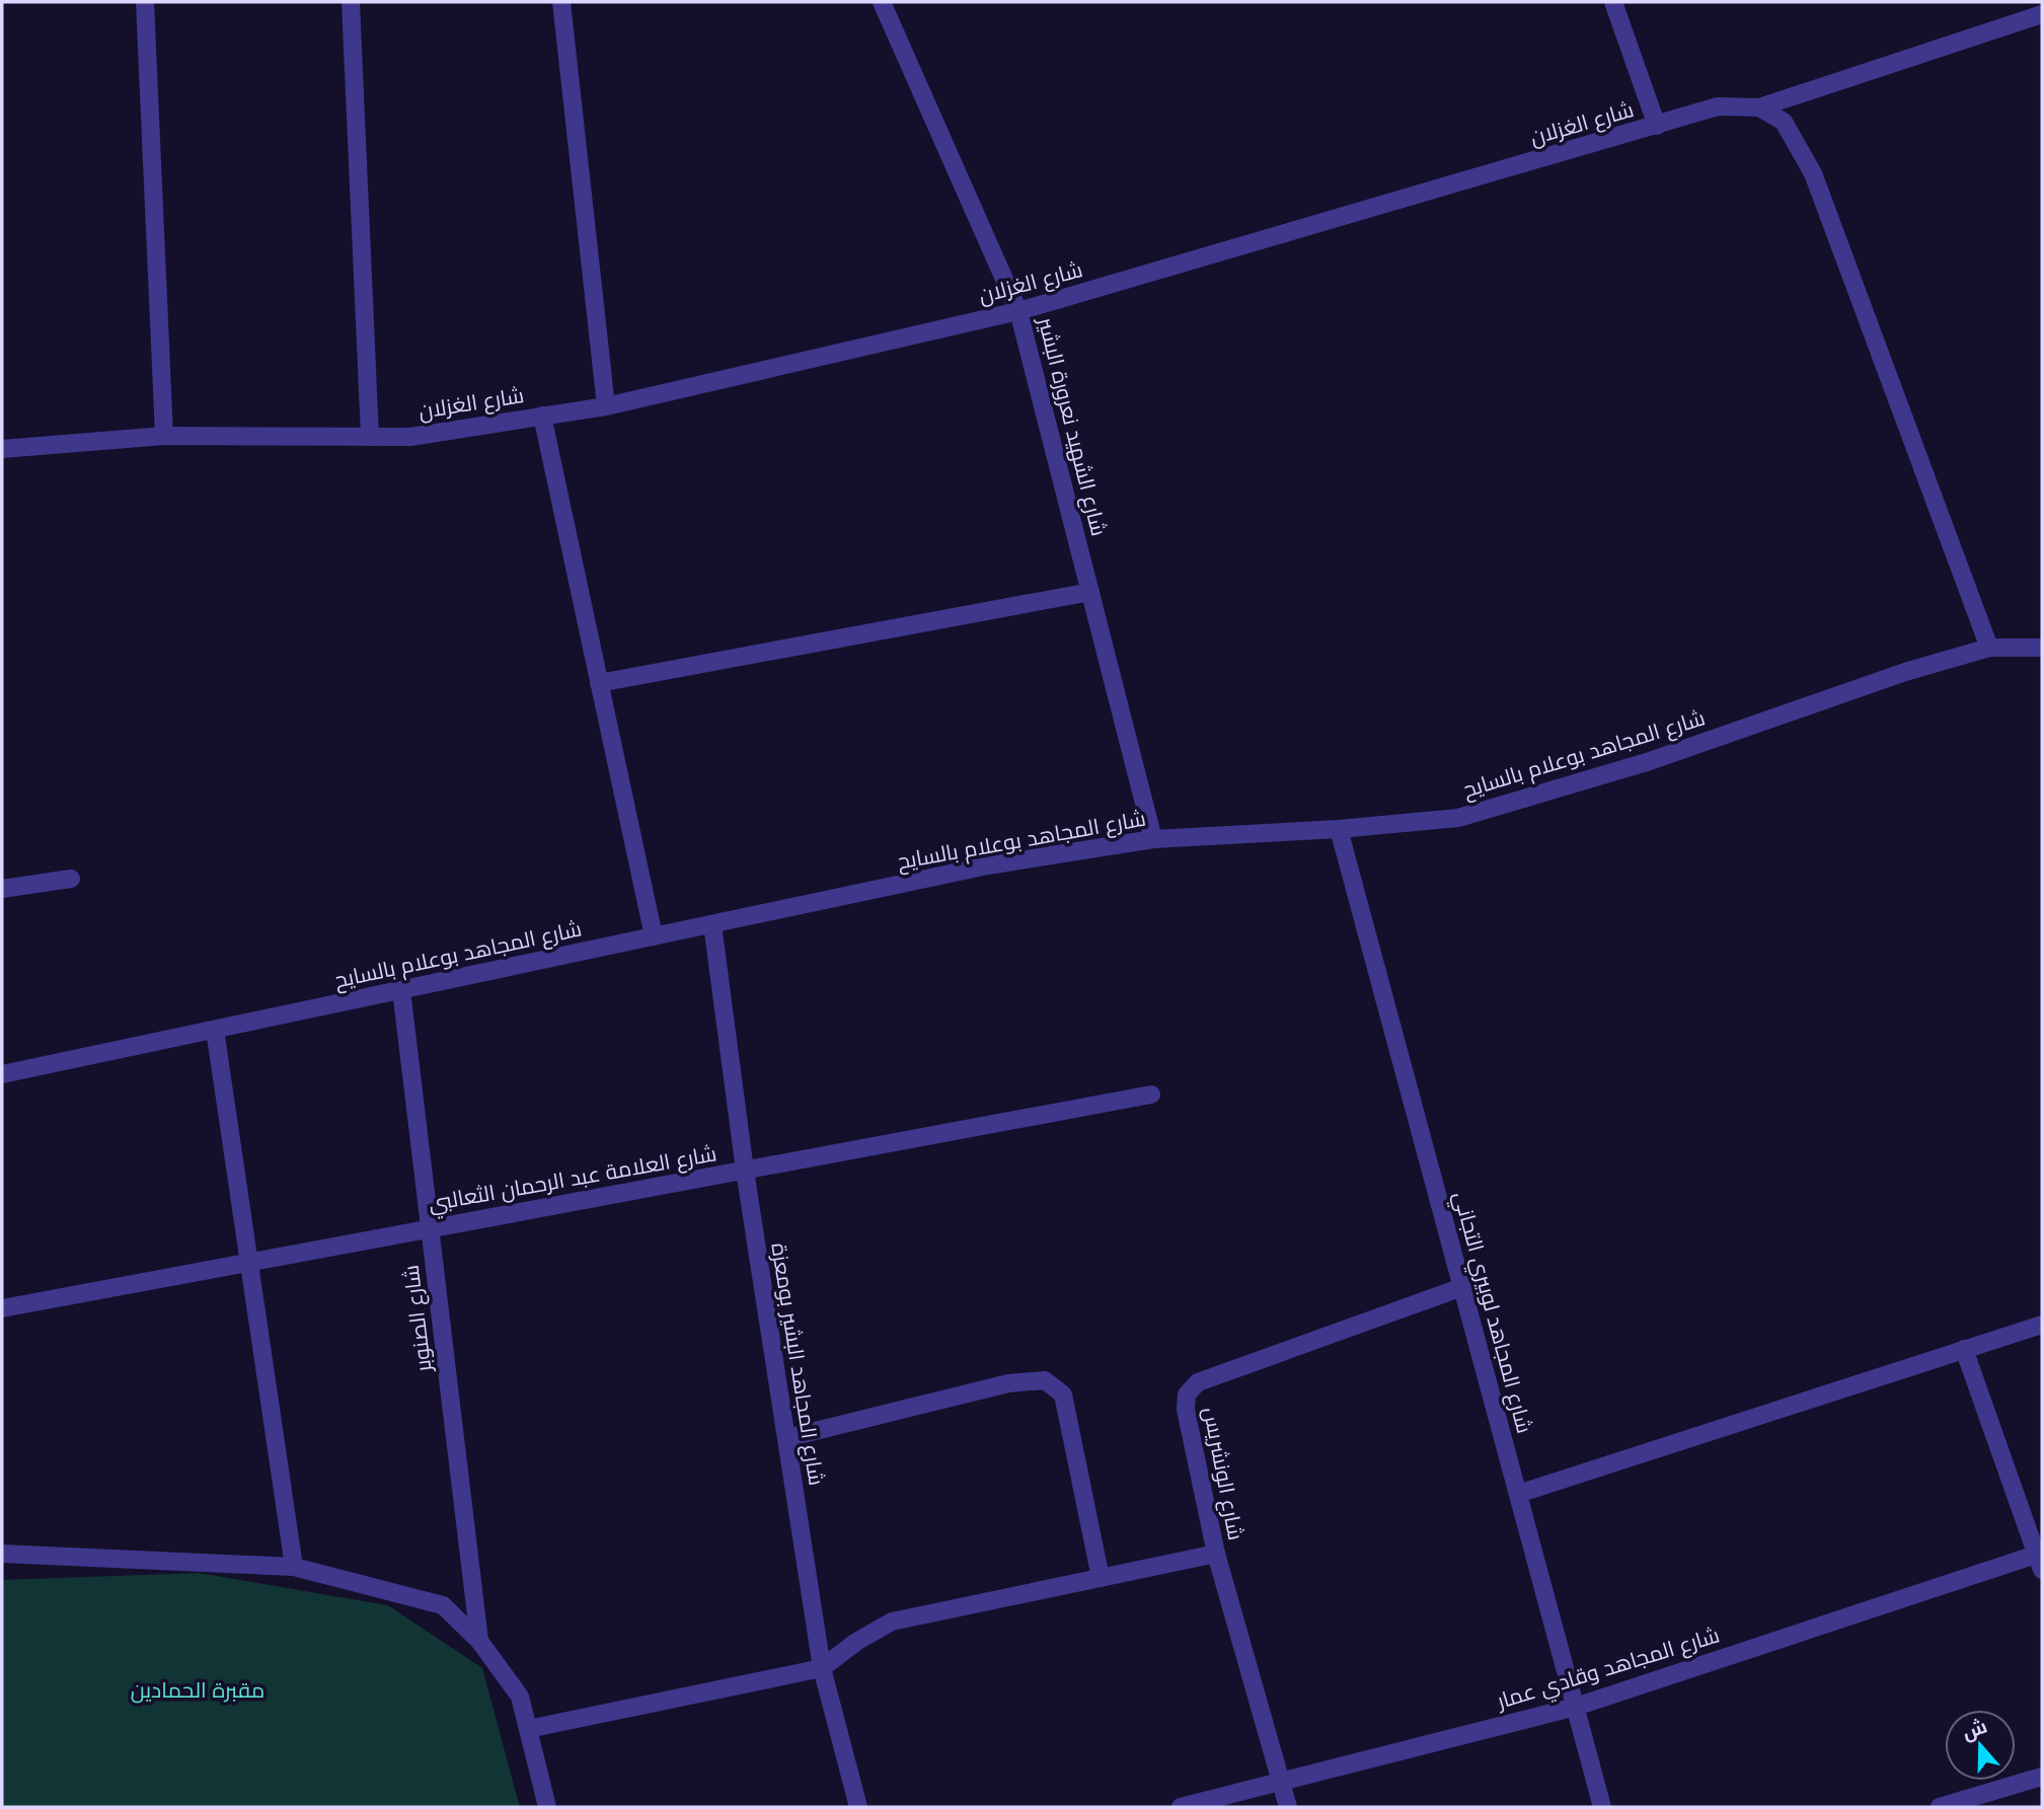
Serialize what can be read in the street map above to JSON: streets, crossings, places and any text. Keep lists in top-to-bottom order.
{
  "streets": {
    "street": [
      "شارع الغزلان",
      "شارع الشهيد نعرورة البشير",
      "شارع المجاهد بوعلام بالسايح",
      "شارع العلامة عبد الرحمان الثعالبي",
      "شارع المجاهد لوبيري التجاني",
      "شارع الصنوبر",
      "شارع المجاهد البشير بومعزة",
      "شارع الونشريس",
      "شارع المجاهد وقادي عمار"
    ]
  },
  "crossings": [
    ["شارع الغزلان", "شارع الشهيد نعرورة البشير"],
    ["شارع الشهيد نعرورة البشير", "شارع المجاهد بوعلام بالسايح"],
    ["شارع المجاهد بوعلام بالسايح", "شارع المجاهد لوبيري التجاني"],
    ["شارع المجاهد بوعلام بالسايح", "شارع الصنوبر"],
    ["شارع المجاهد بوعلام بالسايح", "شارع المجاهد البشير بومعزة"],
    ["شارع العلامة عبد الرحمان الثعالبي", "شارع الصنوبر"],
    ["شارع العلامة عبد الرحمان الثعالبي", "شارع المجاهد البشير بومعزة"],
    ["شارع المجاهد لوبيري التجاني", "شارع الونشريس"],
    ["شارع المجاهد لوبيري التجاني", "شارع المجاهد وقادي عمار"],
    ["شارع الونشريس", "شارع المجاهد وقادي عمار"]
  ],
  "parks": ["مقبرة الحمادين"],
  "north": "top"
}
